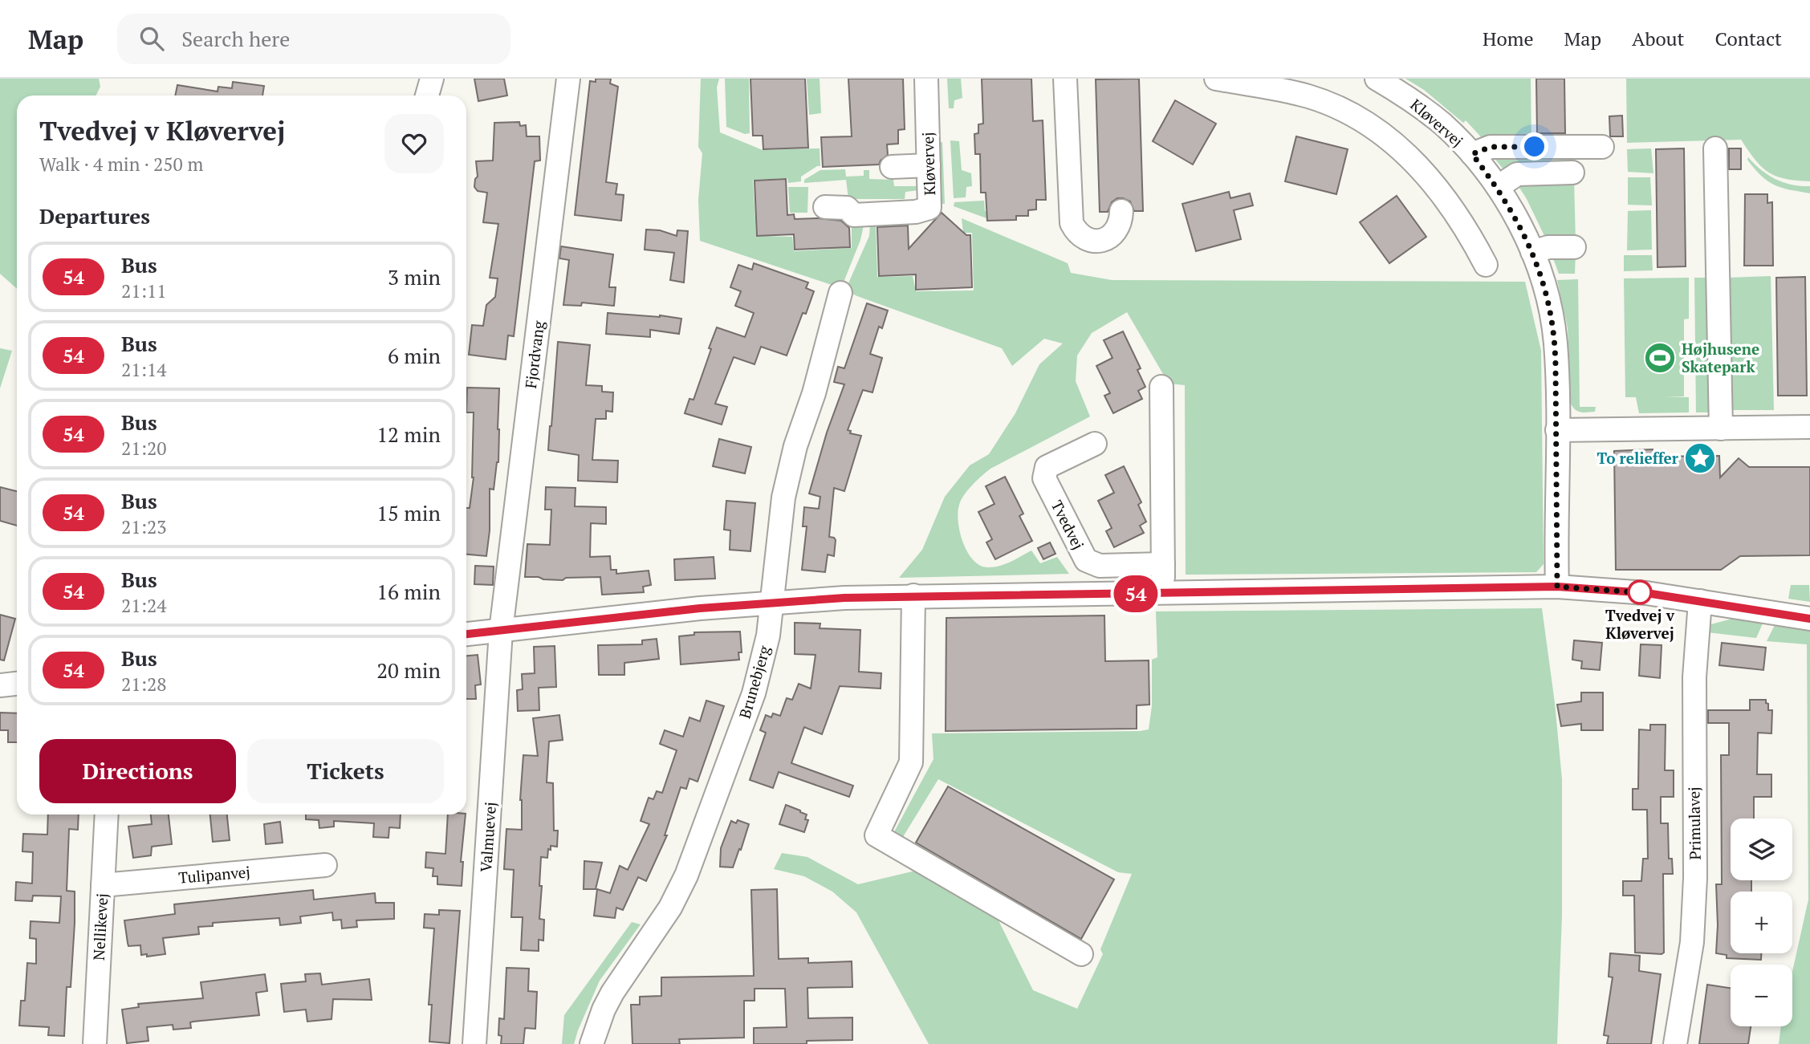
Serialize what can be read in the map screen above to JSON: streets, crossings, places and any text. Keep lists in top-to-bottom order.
{
  "streets": {
    "street": [
      "Kløvervej",
      "Fjordvang",
      "Tvedvej",
      "Brunebjerg",
      "Primulavej",
      "Valmuevej",
      "Tulipanvej",
      "Nellikevej"
    ]
  },
  "crossings": [
    ["Fjordvang", "Valmuevej"],
    ["Tulipanvej", "Nellikevej"]
  ],
  "places": {
    "sports": ["Højhusene Skatepark"],
    "place": ["To relieffer"],
    "other": ["Tvedvej v Kløvervej"]
  },
  "lines": ["bus line 54"],
  "page": {
    "header": "Map",
    "search": "Search here",
    "nav": [
      "Home",
      "Map",
      "About",
      "Contact"
    ],
    "on_map": "54",
    "heading": [
      ["Tvedvej v Kløvervej", "Walk · 4 min · 250 m"],
      "Departures"
    ],
    "list": [
      {
        "mark": "54",
        "name": "Bus",
        "note": "21:11",
        "value": "3 min"
      },
      {
        "mark": "54",
        "name": "Bus",
        "note": "21:14",
        "value": "6 min"
      },
      {
        "mark": "54",
        "name": "Bus",
        "note": "21:20",
        "value": "12 min"
      },
      {
        "mark": "54",
        "name": "Bus",
        "note": "21:23",
        "value": "15 min"
      },
      {
        "mark": "54",
        "name": "Bus",
        "note": "21:24",
        "value": "16 min"
      },
      {
        "mark": "54",
        "name": "Bus",
        "note": "21:28",
        "value": "20 min"
      }
    ],
    "buttons": ["Directions", "Tickets"],
    "map_buttons": ["+", "−"]
  }
}
